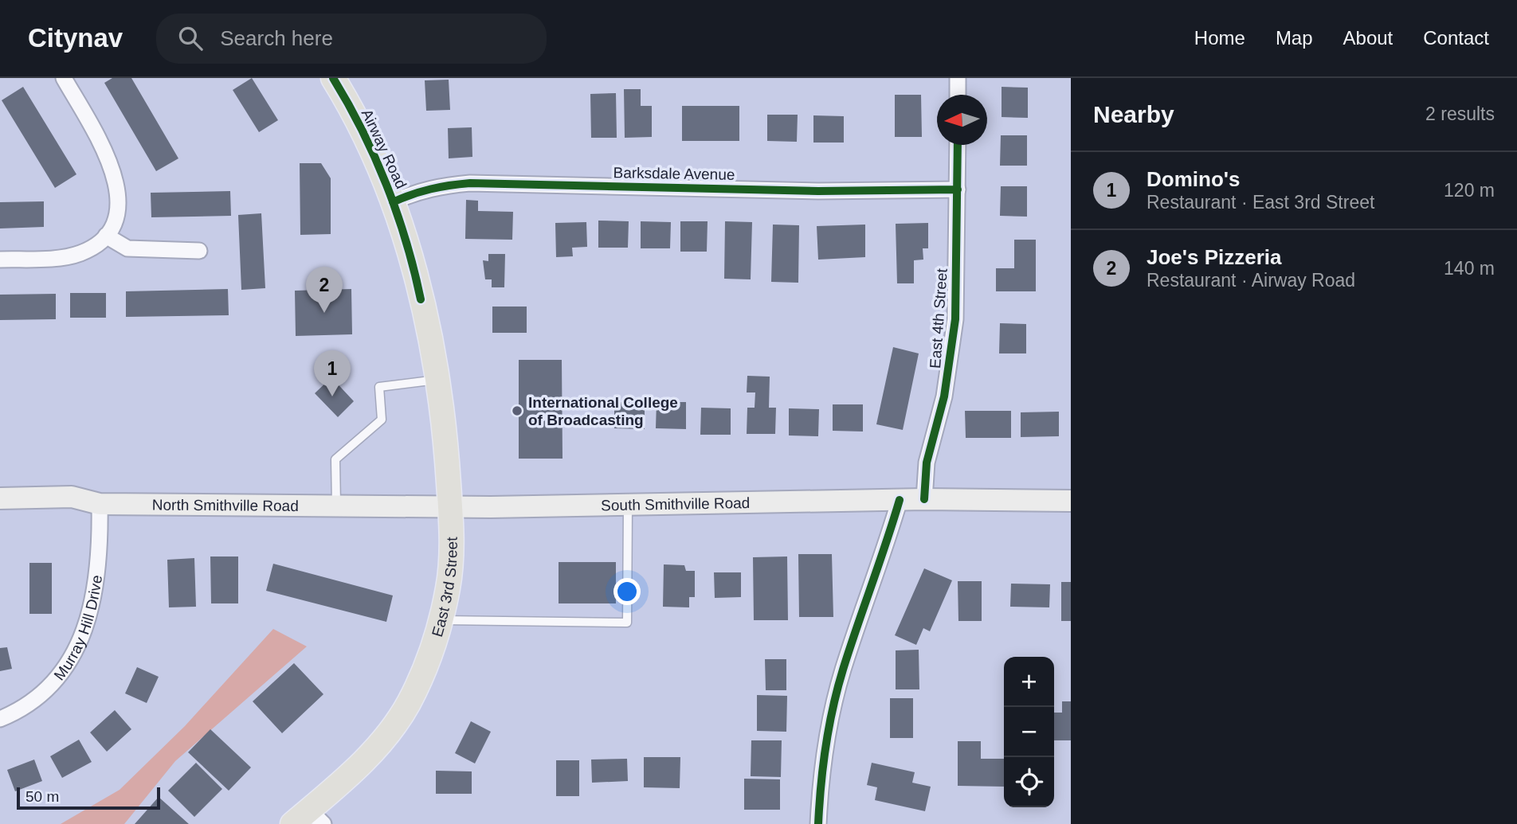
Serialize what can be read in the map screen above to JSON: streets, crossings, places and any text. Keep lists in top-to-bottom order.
{
  "streets": {
    "main road": [
      "Airway Road",
      "North Smithville Road",
      "South Smithville Road",
      "East 3rd Street"
    ],
    "street": ["Barksdale Avenue", "East 4th Street", "Murray Hill Drive"]
  },
  "crossings": [
    ["Airway Road", "Barksdale Avenue"],
    ["Airway Road", "East 3rd Street"],
    ["Barksdale Avenue", "East 4th Street"],
    ["North Smithville Road", "South Smithville Road"],
    ["North Smithville Road", "East 3rd Street"],
    ["North Smithville Road", "Murray Hill Drive"],
    ["South Smithville Road", "East 3rd Street"]
  ],
  "places": ["International College of Broadcasting"],
  "scale_bar": "50 m",
  "north": "left",
  "page": {
    "header": "Citynav",
    "search": "Search here",
    "nav": [
      "Home",
      "Map",
      "About",
      "Contact"
    ],
    "heading": ["Nearby", "2 results"],
    "list": [
      {
        "mark": "1",
        "name": "Domino's",
        "note": "Restaurant · East 3rd Street",
        "value": "120 m"
      },
      {
        "mark": "2",
        "name": "Joe's Pizzeria",
        "note": "Restaurant · Airway Road",
        "value": "140 m"
      }
    ],
    "pins": ["2", "1"],
    "map_buttons": ["+", "−"],
    "scale": "50 m"
  }
}
